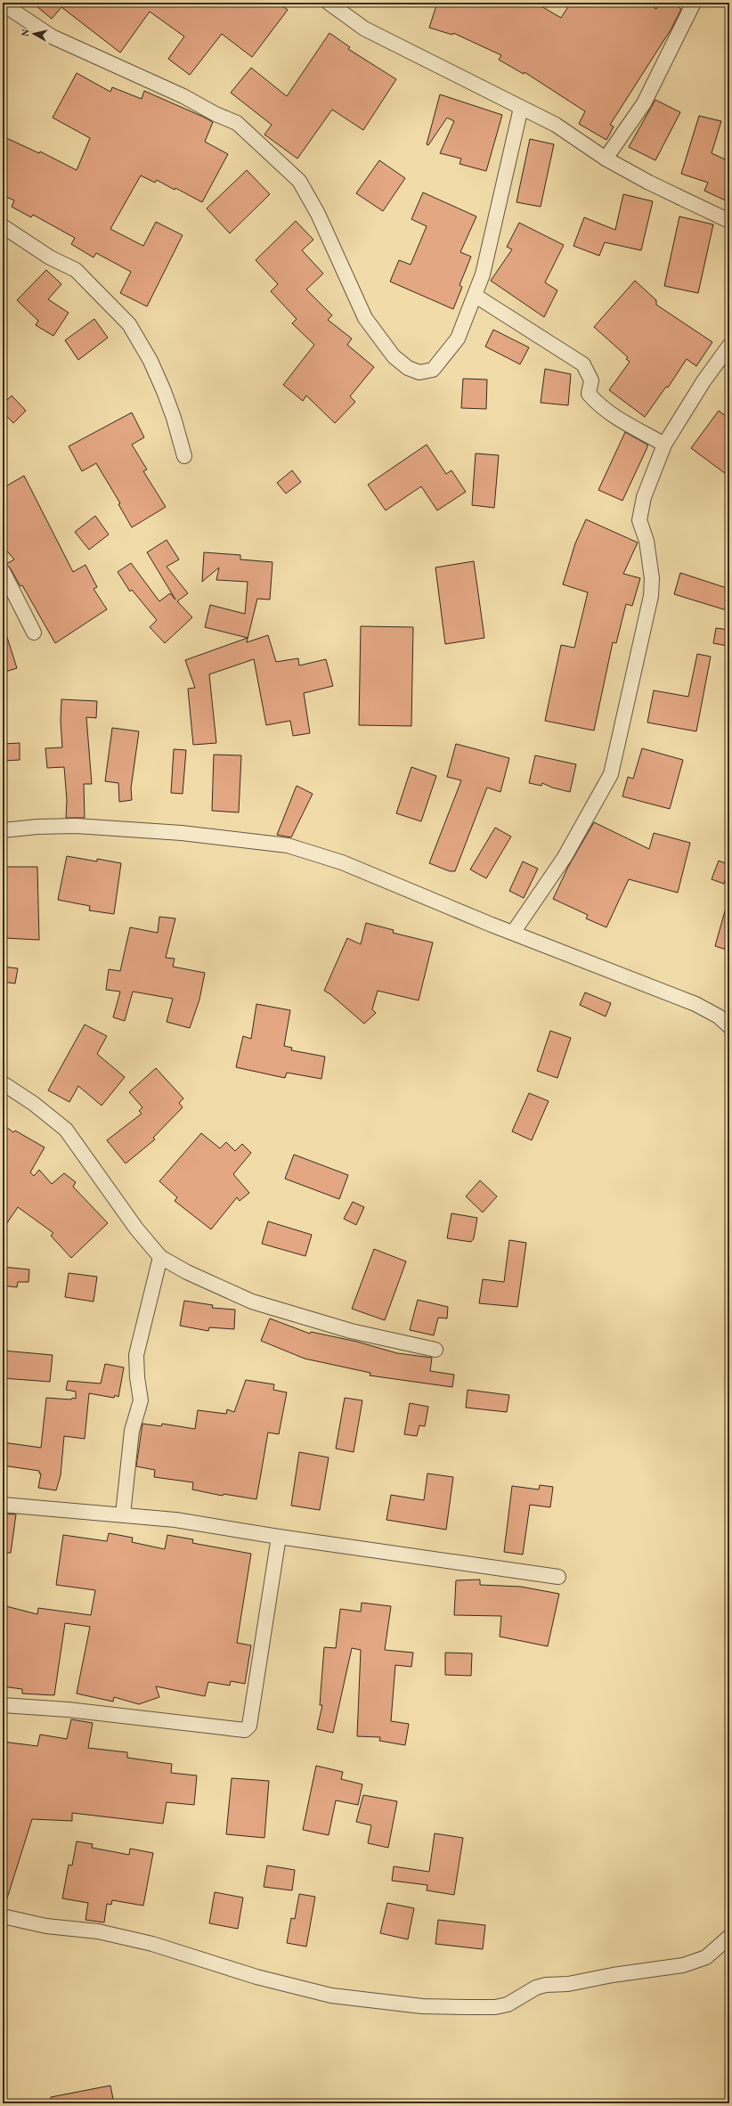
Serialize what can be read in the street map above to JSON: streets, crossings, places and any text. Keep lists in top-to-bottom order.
{
  "north": "left"
}
